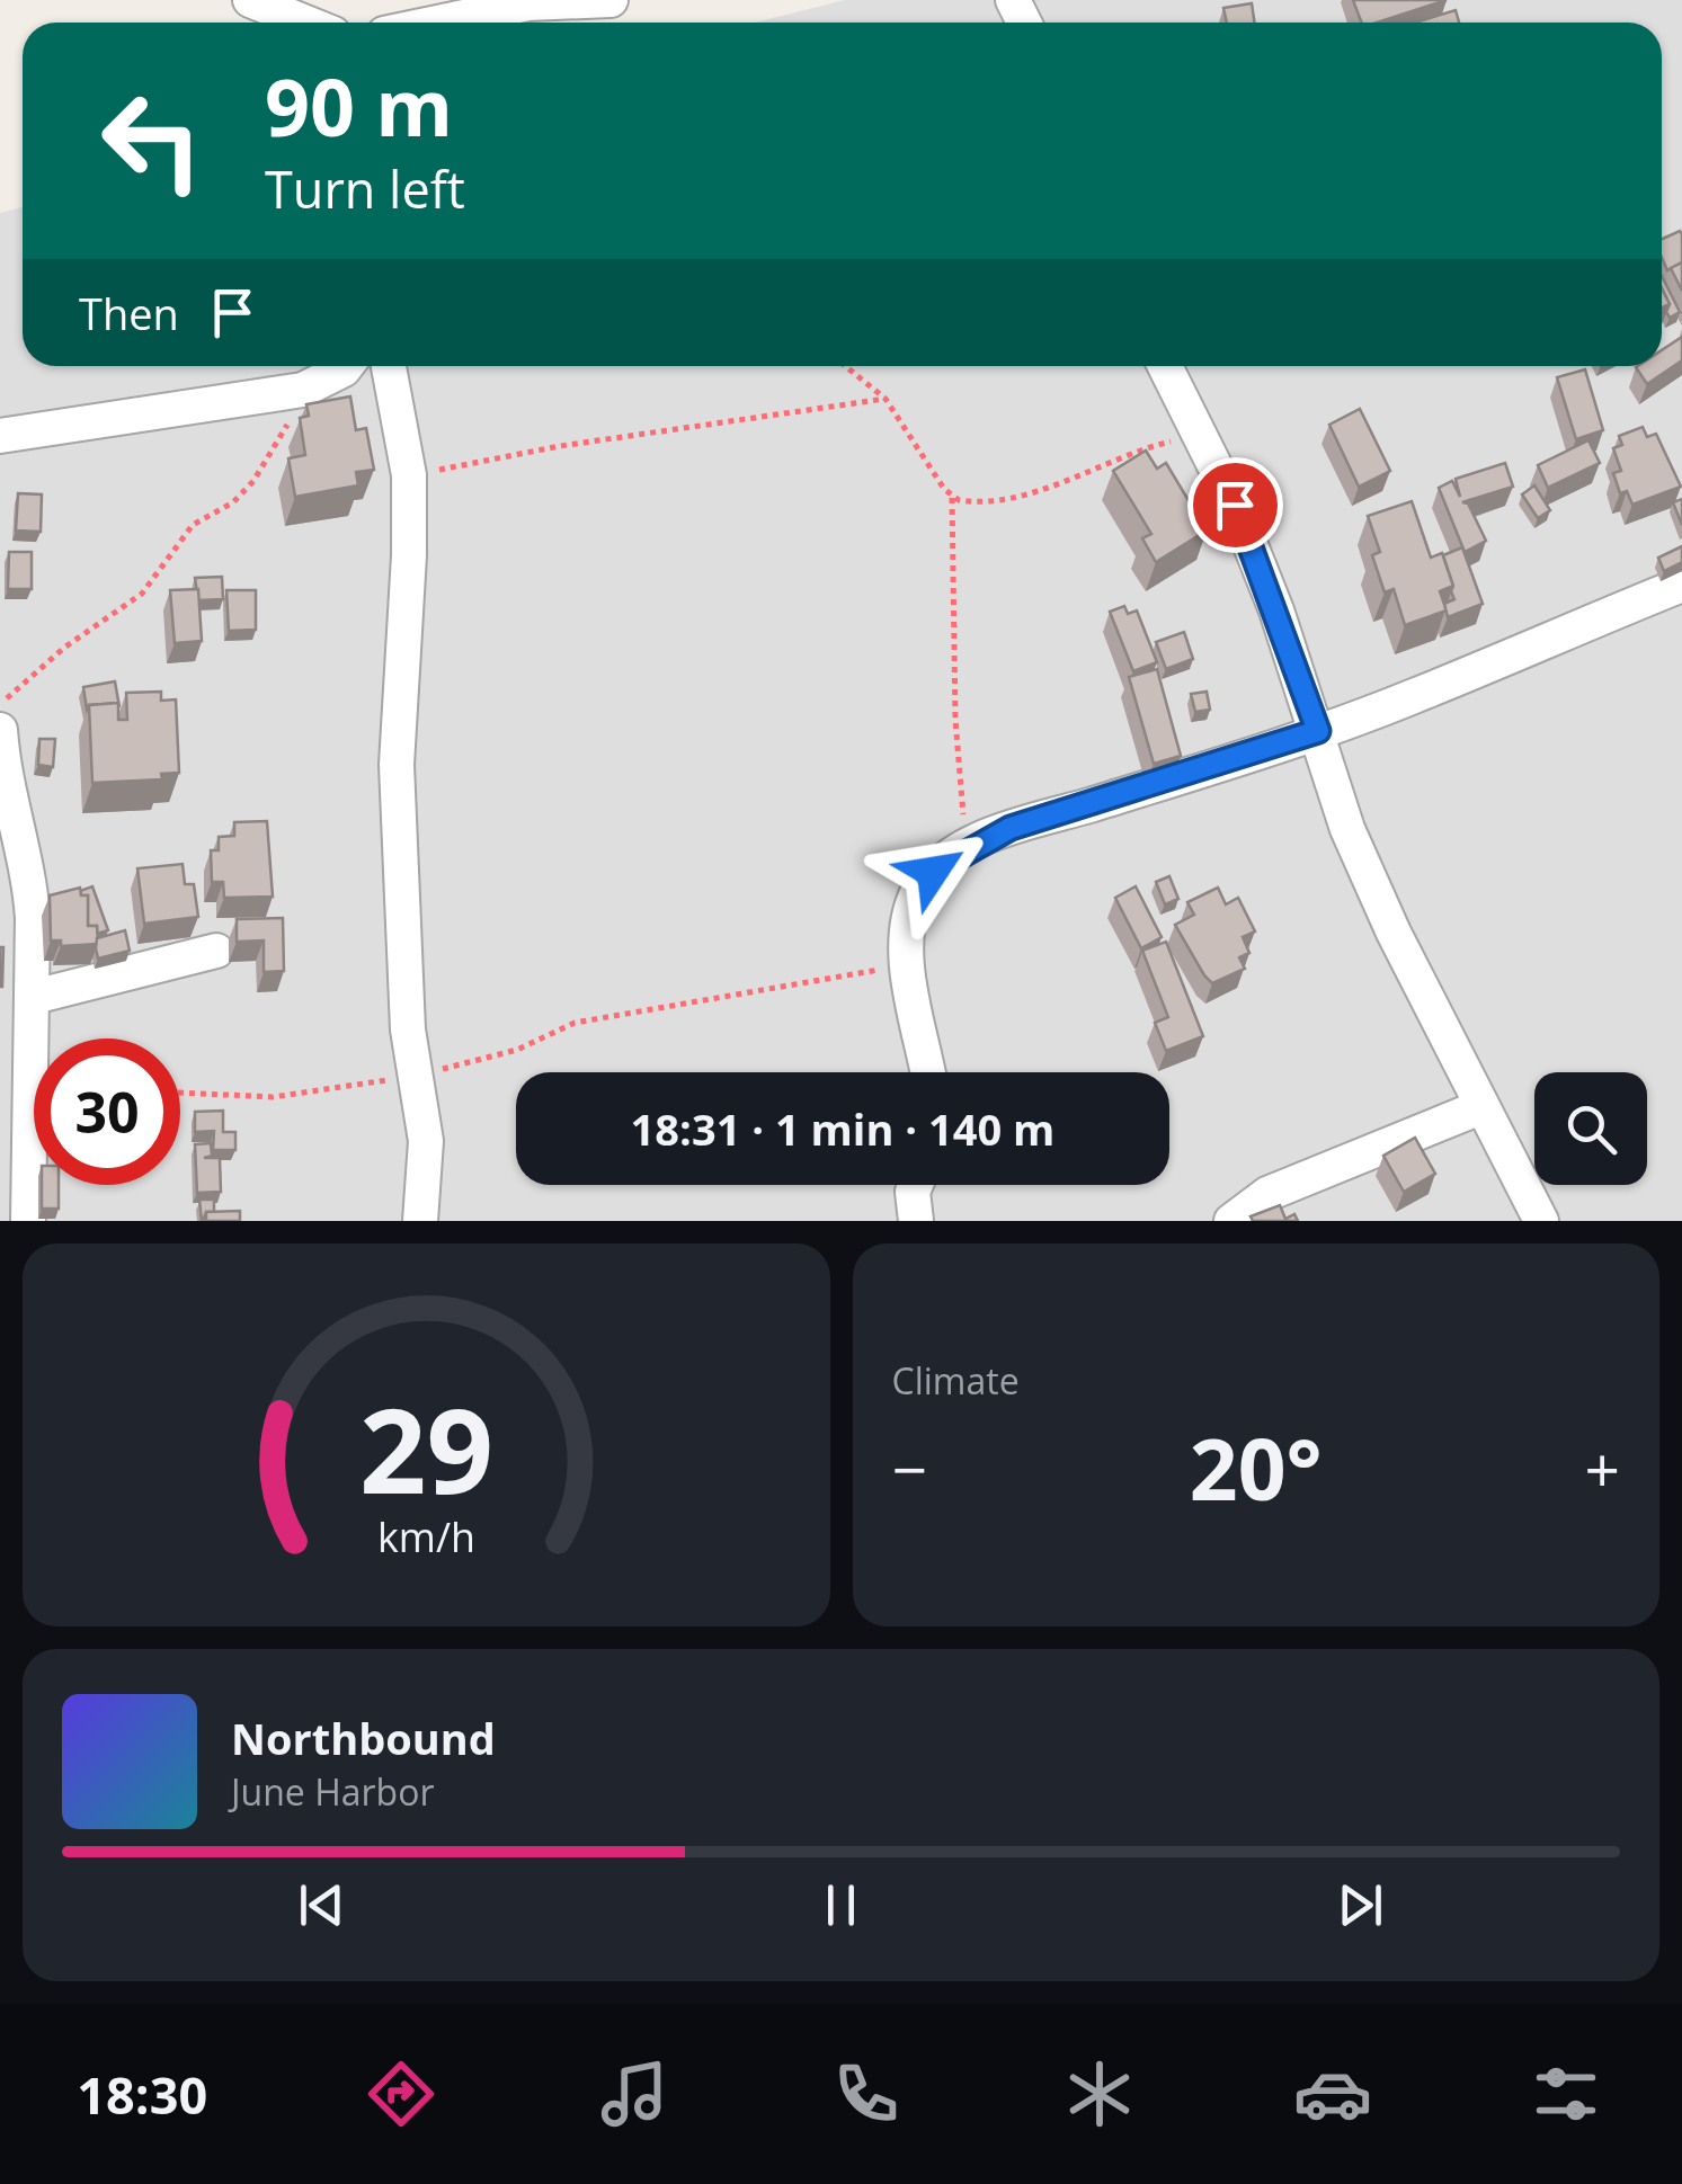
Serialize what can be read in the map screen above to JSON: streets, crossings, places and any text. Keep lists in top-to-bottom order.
{
  "page": {
    "turn": ["90 m", "Turn left"],
    "then": "Then",
    "limit": "30",
    "trip": "18:31 · 1 min · 140 m",
    "tile": "Climate",
    "heat": ["−", "20°", "+"],
    "song": ["Northbound", "June Harbor"],
    "tabs": "18:30",
    "gauge": ["29", "km/h"]
  }
}
